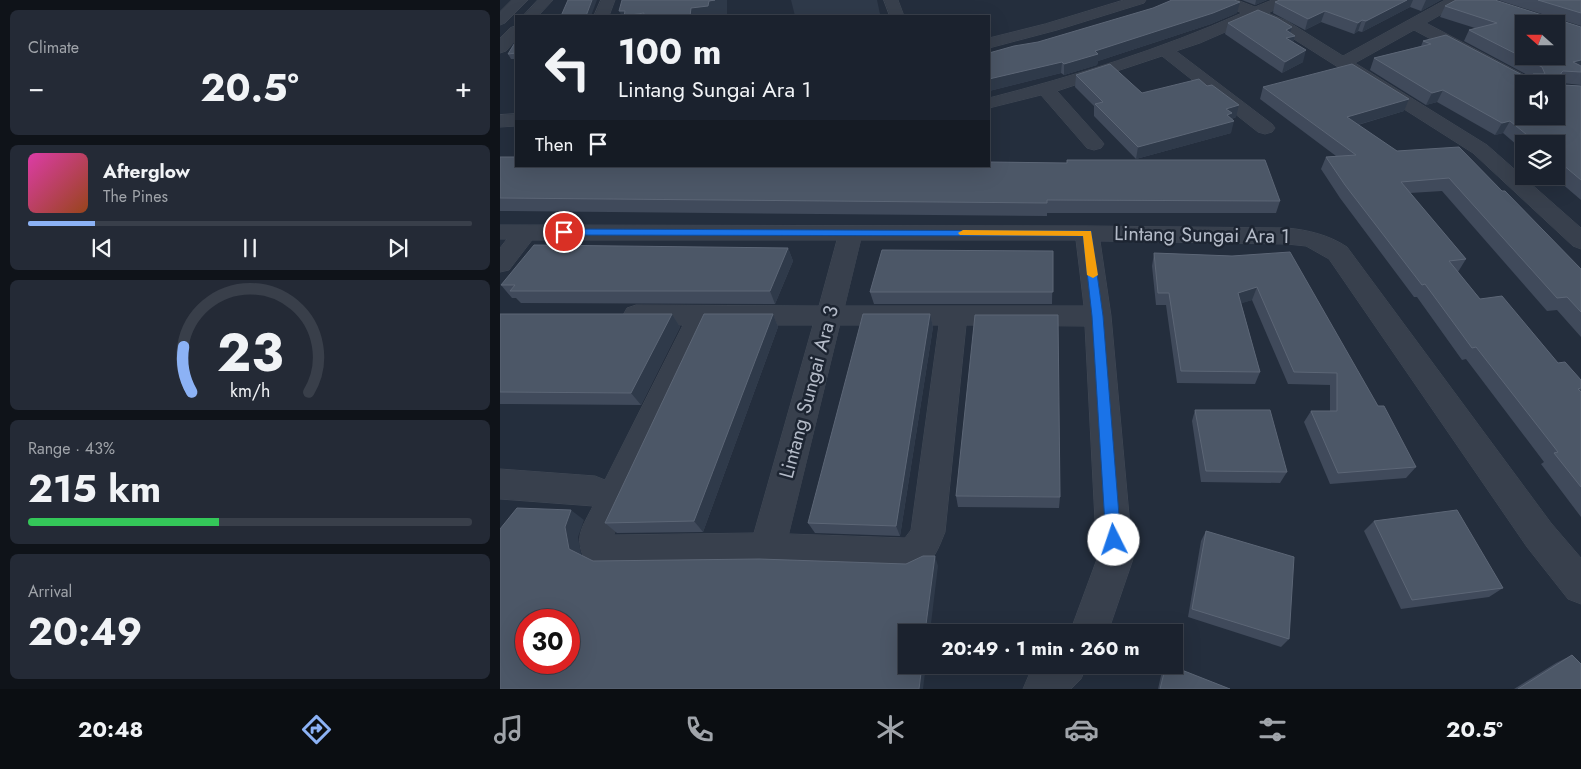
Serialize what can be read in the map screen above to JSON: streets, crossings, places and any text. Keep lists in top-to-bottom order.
{
  "streets": {
    "street": ["Lintang Sungai Ara 1", "Lintang Sungai Ara 3"]
  },
  "crossings": [
    ["Lintang Sungai Ara 1", "Lintang Sungai Ara 3"]
  ],
  "north": "left",
  "page": {
    "tile": [
      "Climate",
      ["Range · 43%", "215 km"],
      ["Arrival", "20:49"]
    ],
    "turn": ["100 m", "Lintang Sungai Ara 1"],
    "heat": ["−", "20.5°", "+"],
    "then": "Then",
    "song": ["Afterglow", "The Pines"],
    "limit": "30",
    "trip": "20:49 · 1 min · 260 m",
    "tabs": ["20:48", "20.5°"],
    "gauge": ["23", "km/h"]
  }
}
